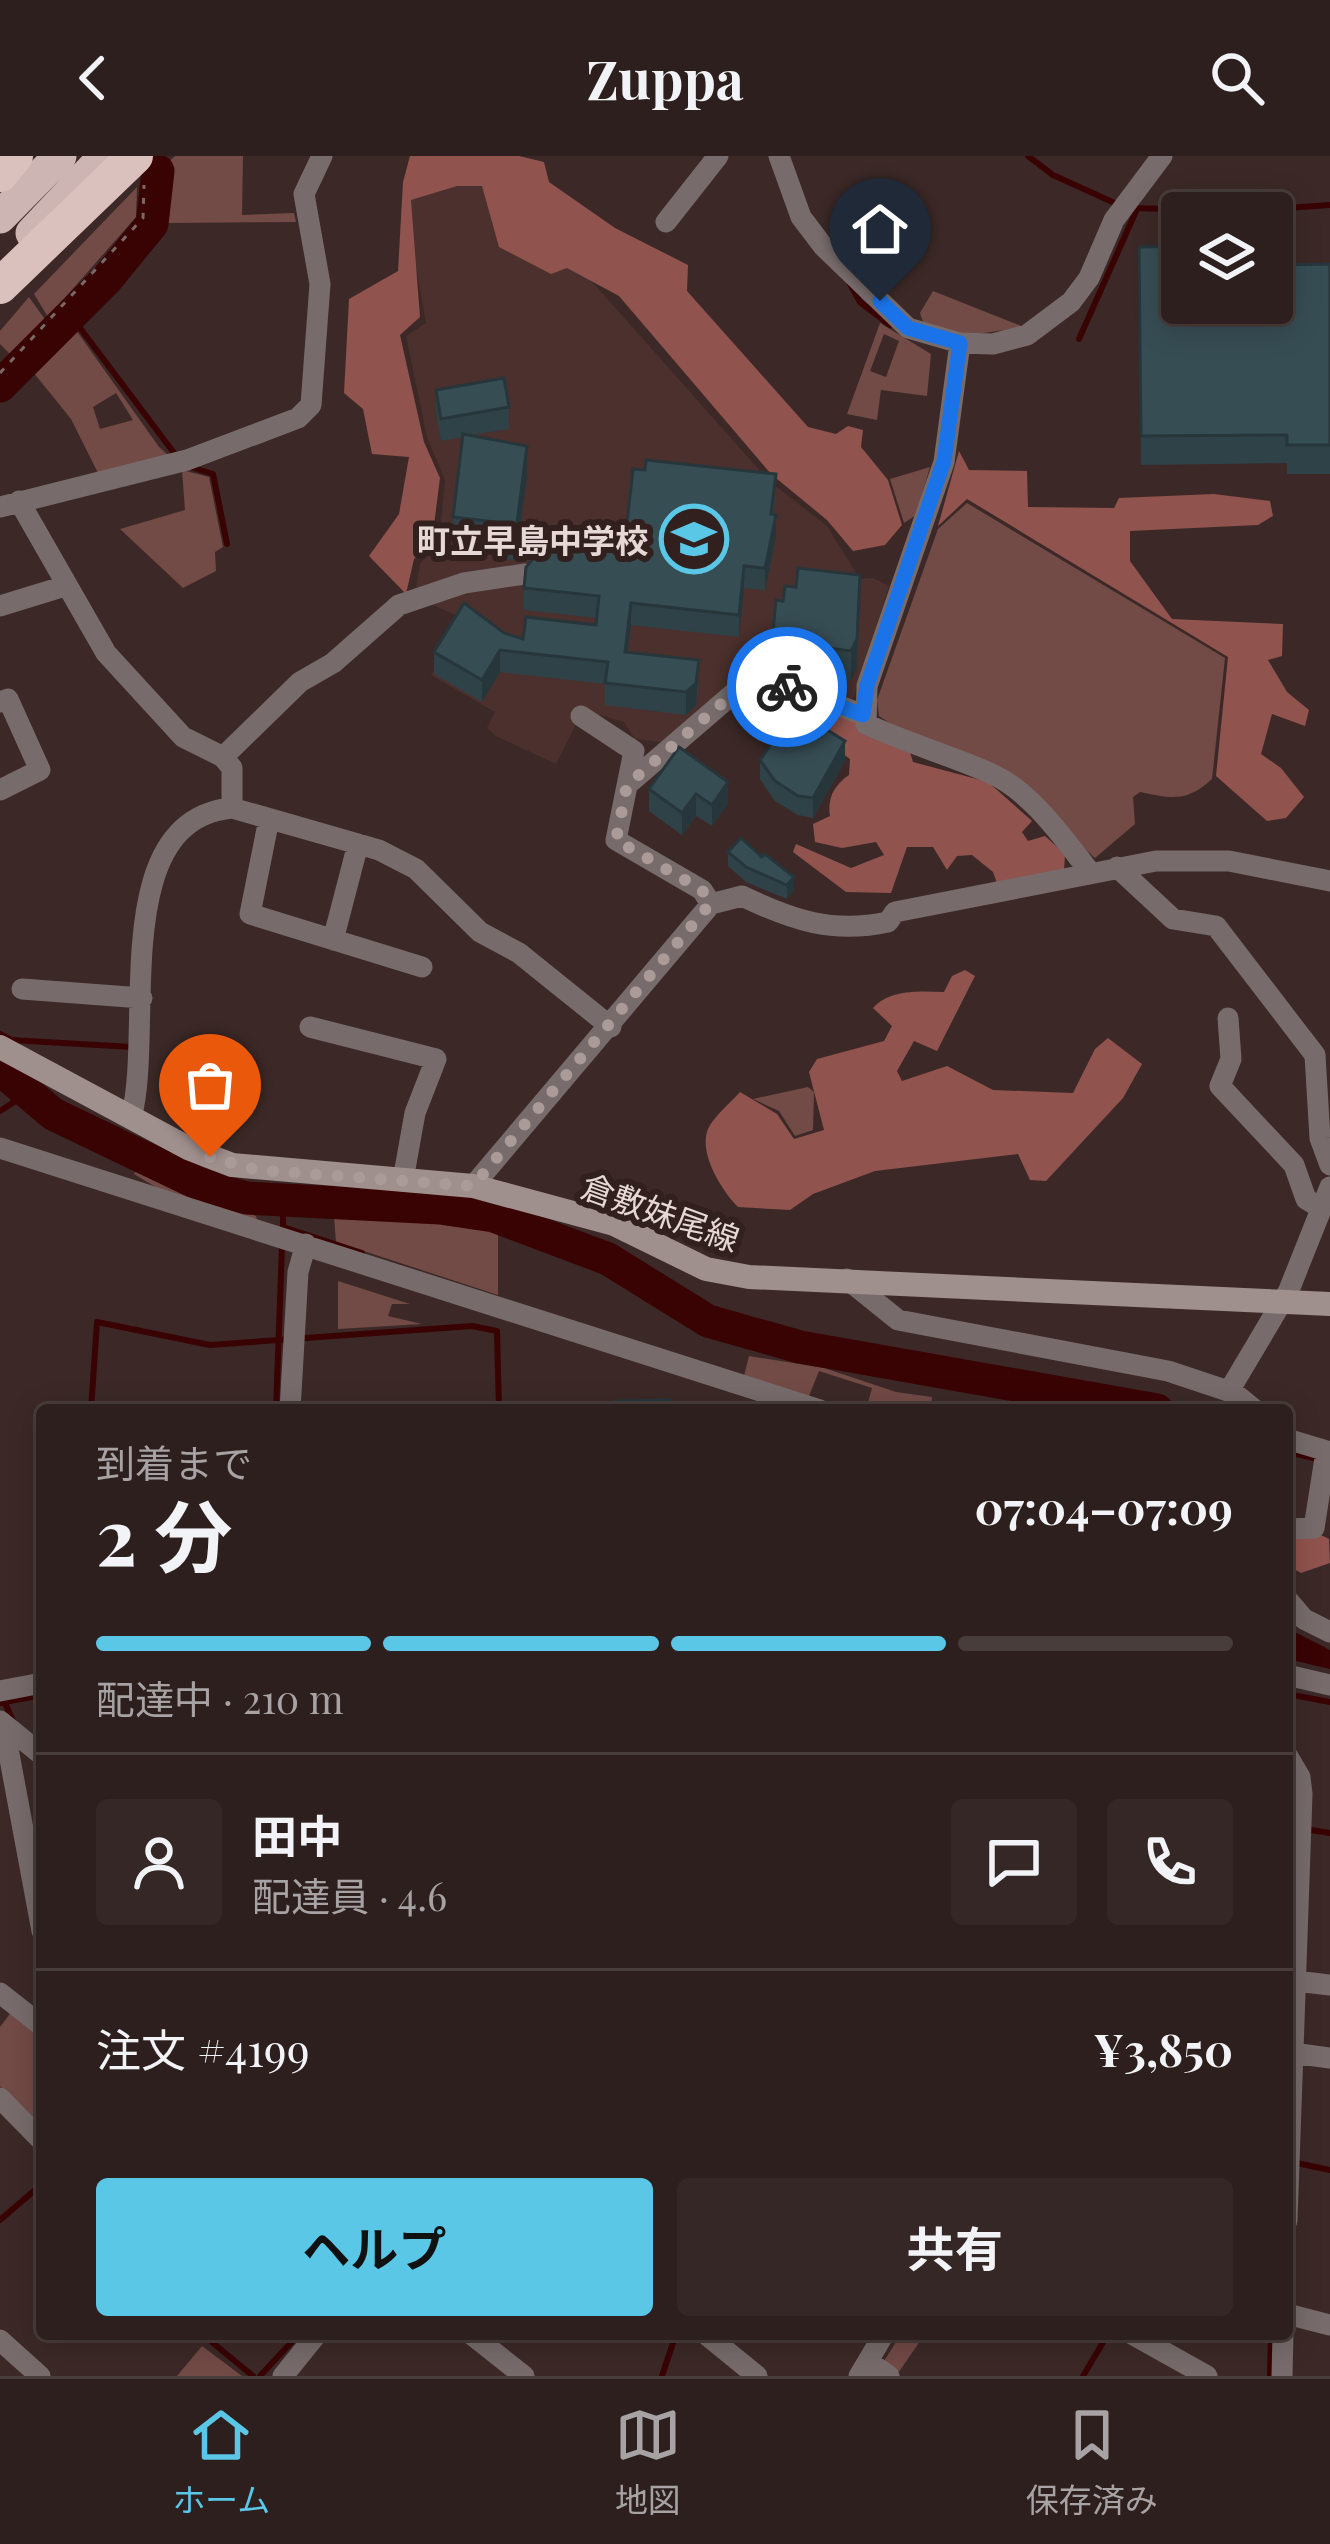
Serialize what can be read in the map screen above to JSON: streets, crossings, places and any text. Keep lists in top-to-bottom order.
{
  "streets": {
    "main road": ["倉敷妹尾線"]
  },
  "places": {
    "school or university": ["町立早島中学校"]
  },
  "page": {
    "header": "Zuppa",
    "heading": ["2 分", "到着まで", "07:04–07:09"],
    "panel": [
      "田中",
      "配達員 · 4.6",
      "注文 #4199",
      "¥3,850"
    ],
    "bar": "配達中 · 210 m",
    "buttons": ["ヘルプ", "共有"],
    "tabs": ["ホーム", "地図", "保存済み"]
  }
}
